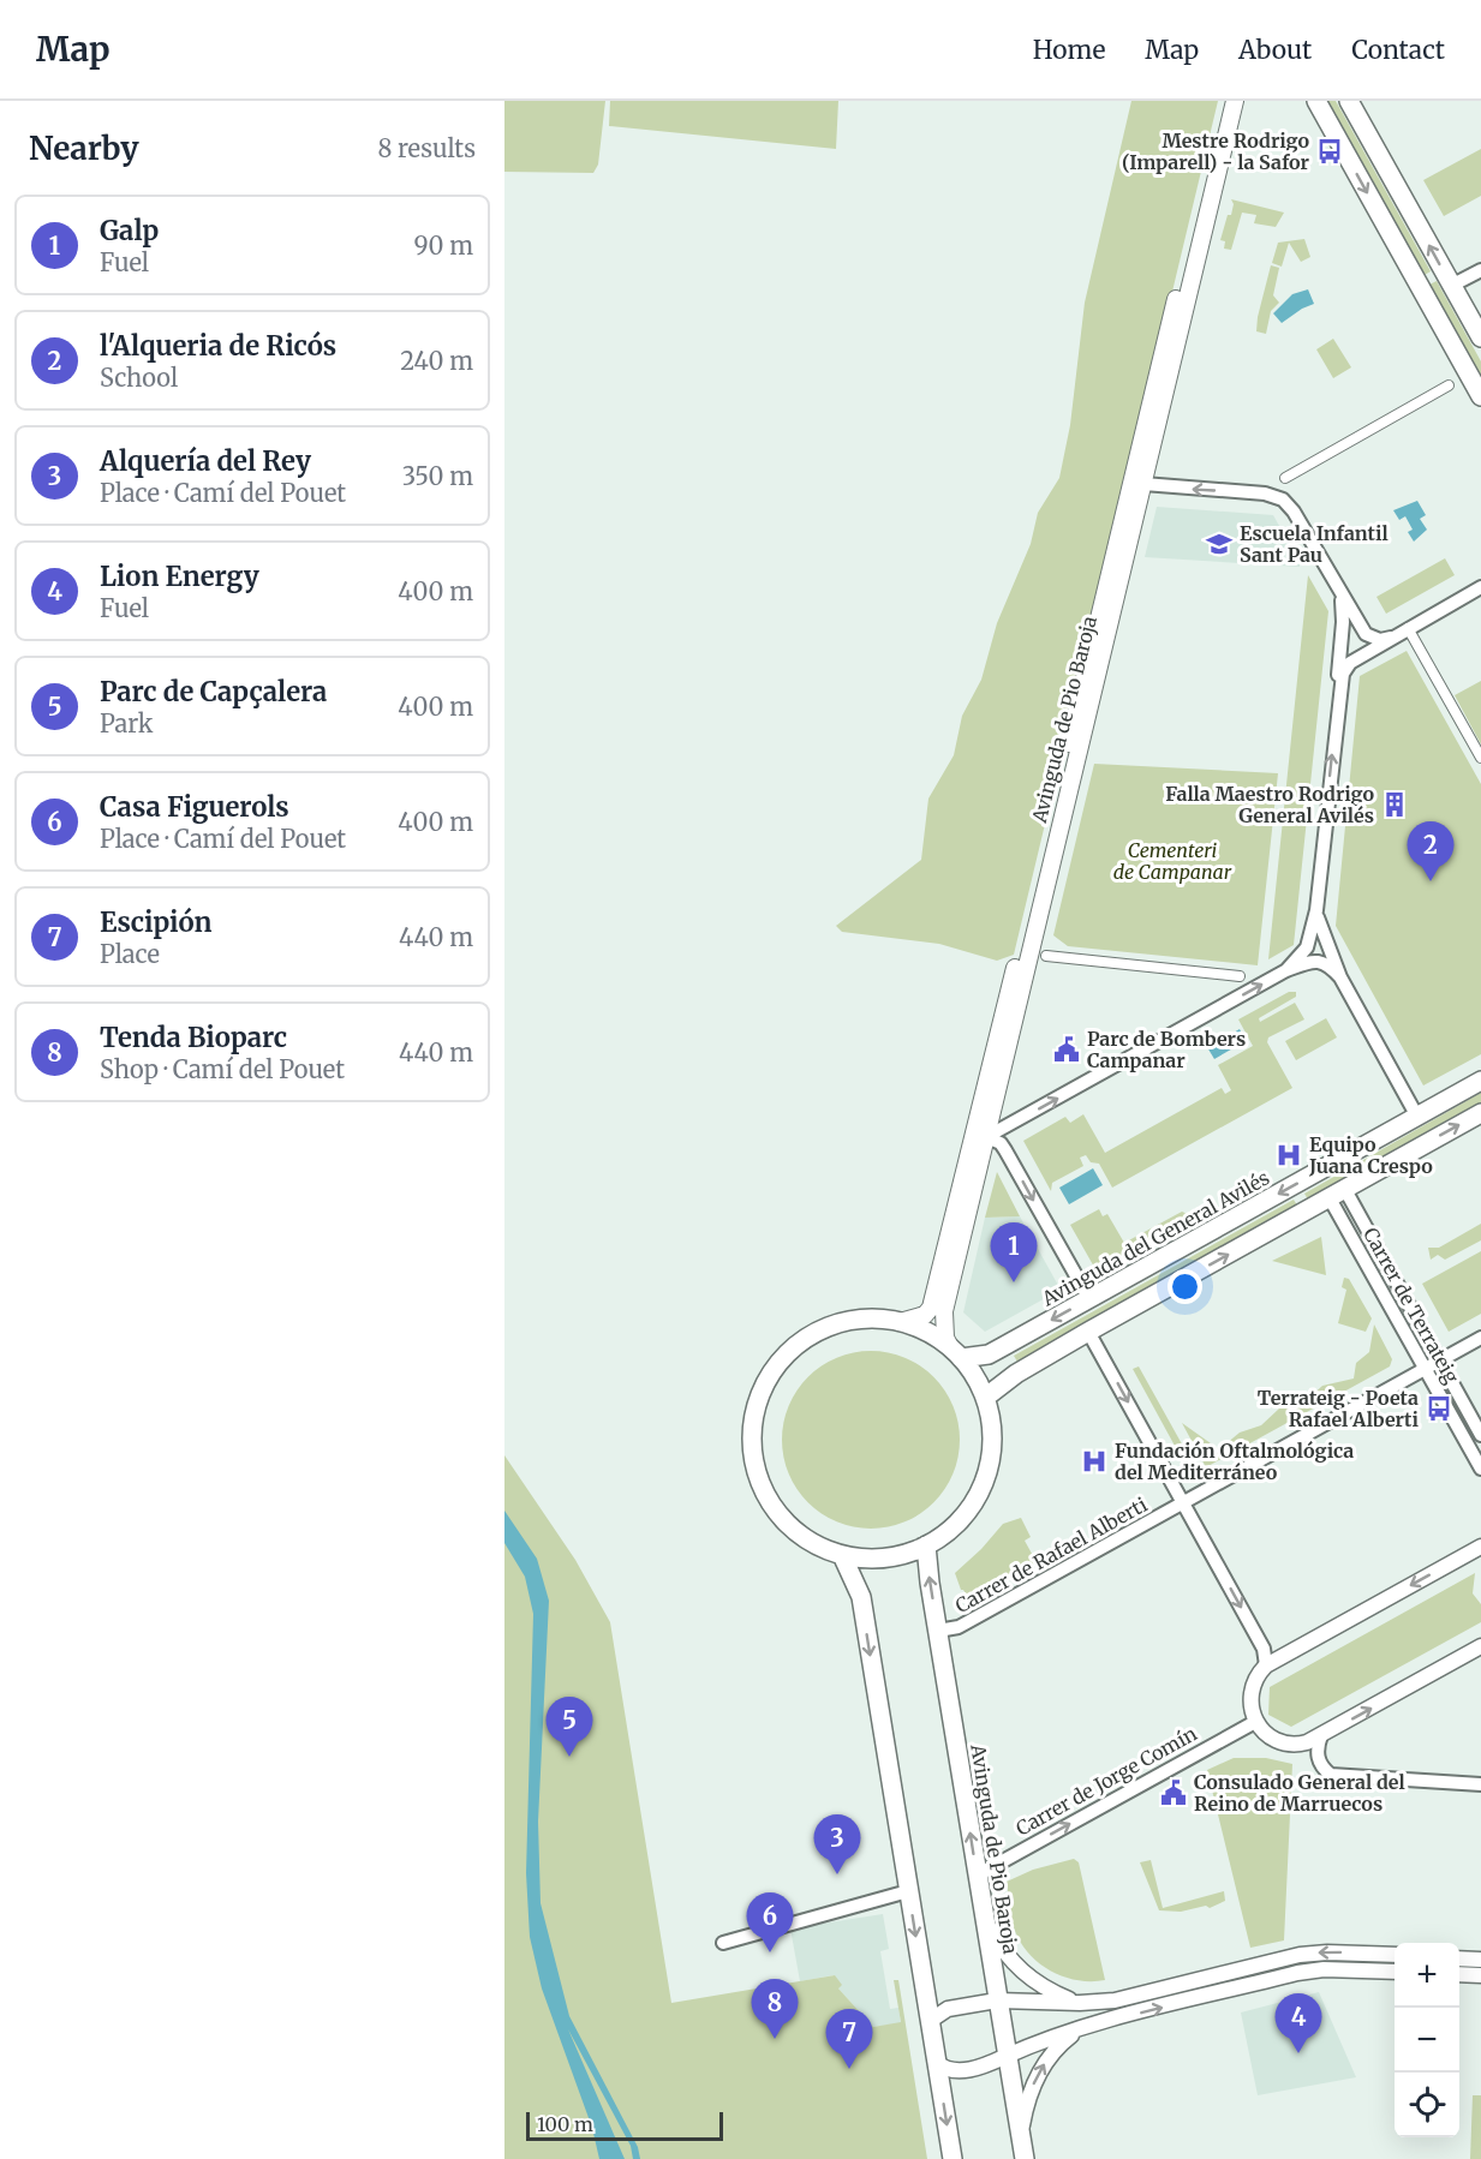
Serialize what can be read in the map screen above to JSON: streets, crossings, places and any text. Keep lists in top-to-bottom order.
{
  "streets": {
    "main road": ["Avinguda de Pio Baroja", "Avinguda del General Avilés"],
    "street": ["Carrer de Terrateig", "Carrer de Rafael Alberti", "Carrer de Jorge Comín"]
  },
  "crossings": [
    ["Avinguda de Pio Baroja", "Avinguda del General Avilés"],
    ["Avinguda de Pio Baroja", "Carrer de Rafael Alberti"],
    ["Avinguda de Pio Baroja", "Carrer de Jorge Comín"],
    ["Carrer de Terrateig", "Carrer de Rafael Alberti"]
  ],
  "one_way": ["Carrer de Jorge Comín"],
  "parks": ["Cementeri de Campanar"],
  "places": {
    "bus stop": ["Mestre Rodrigo (Imparell) - la Safor", "Terrateig - Poeta Rafael Alberti"],
    "school or university": ["Escuela Infantil Sant Pau"],
    "building": ["Falla Maestro Rodrigo General Avilés"],
    "public building": ["Parc de Bombers Campanar", "Consulado General del Reino de Marruecos"],
    "hospital": ["Equipo Juana Crespo", "Fundación Oftalmológica del Mediterráneo"]
  },
  "scale_bar": "100 m",
  "page": {
    "header": "Map",
    "nav": [
      "Home",
      "Map",
      "About",
      "Contact"
    ],
    "heading": ["Nearby", "8 results"],
    "list": [
      {
        "mark": "1",
        "name": "Galp",
        "note": "Fuel",
        "value": "90 m"
      },
      {
        "mark": "2",
        "name": "l'Alqueria de Ricós",
        "note": "School",
        "value": "240 m"
      },
      {
        "mark": "3",
        "name": "Alquería del Rey",
        "note": "Place · Camí del Pouet",
        "value": "350 m"
      },
      {
        "mark": "4",
        "name": "Lion Energy",
        "note": "Fuel",
        "value": "400 m"
      },
      {
        "mark": "5",
        "name": "Parc de Capçalera",
        "note": "Park",
        "value": "400 m"
      },
      {
        "mark": "6",
        "name": "Casa Figuerols",
        "note": "Place · Camí del Pouet",
        "value": "400 m"
      },
      {
        "mark": "7",
        "name": "Escipión",
        "note": "Place",
        "value": "440 m"
      },
      {
        "mark": "8",
        "name": "Tenda Bioparc",
        "note": "Shop · Camí del Pouet",
        "value": "440 m"
      }
    ],
    "pins": [
      "2",
      "1",
      "5",
      "3",
      "6",
      "8",
      "4",
      "7"
    ],
    "map_buttons": ["+", "−"],
    "scale": "100 m"
  }
}
